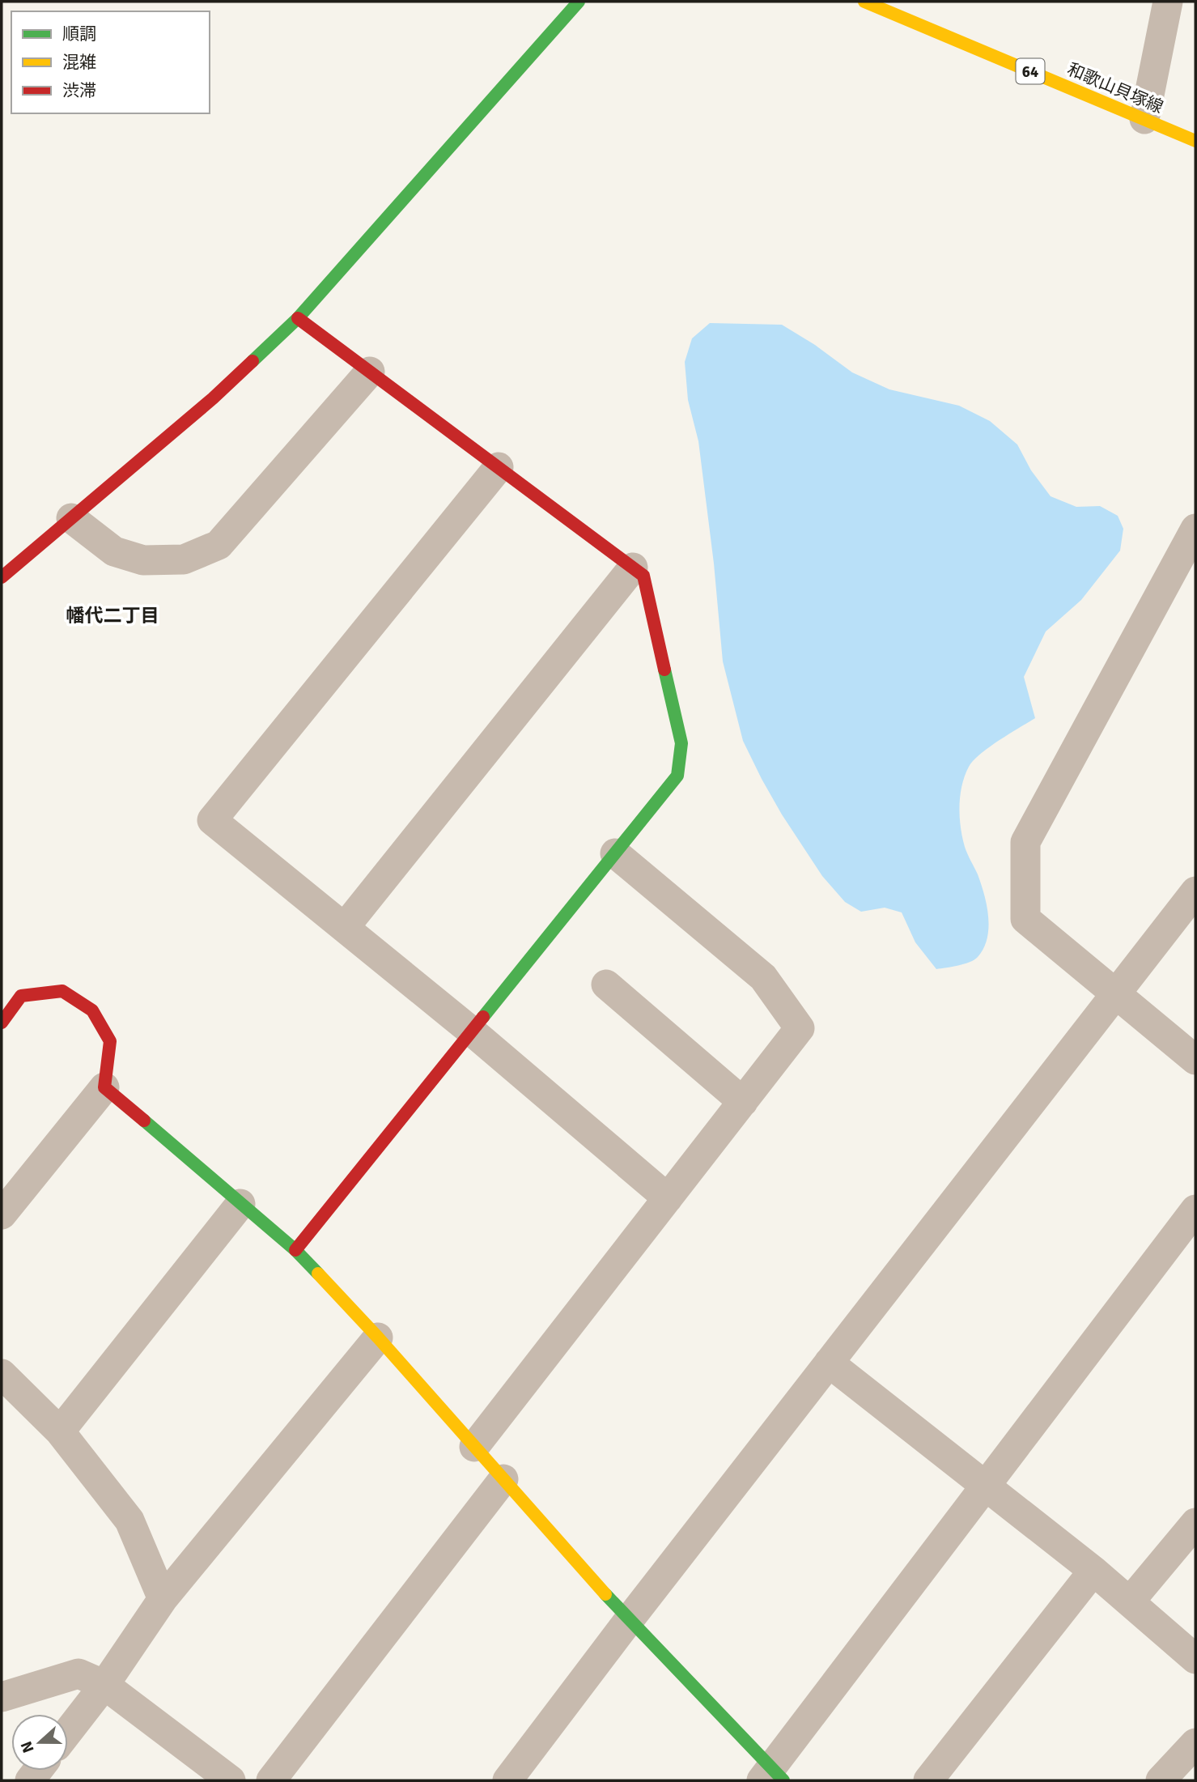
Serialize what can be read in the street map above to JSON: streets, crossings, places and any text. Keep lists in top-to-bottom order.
{
  "streets": {
    "street": ["64", "和歌山貝塚線"]
  },
  "districts": ["幡代二丁目"],
  "legend": ["順調", "混雑", "渋滞"],
  "north": "left"
}
